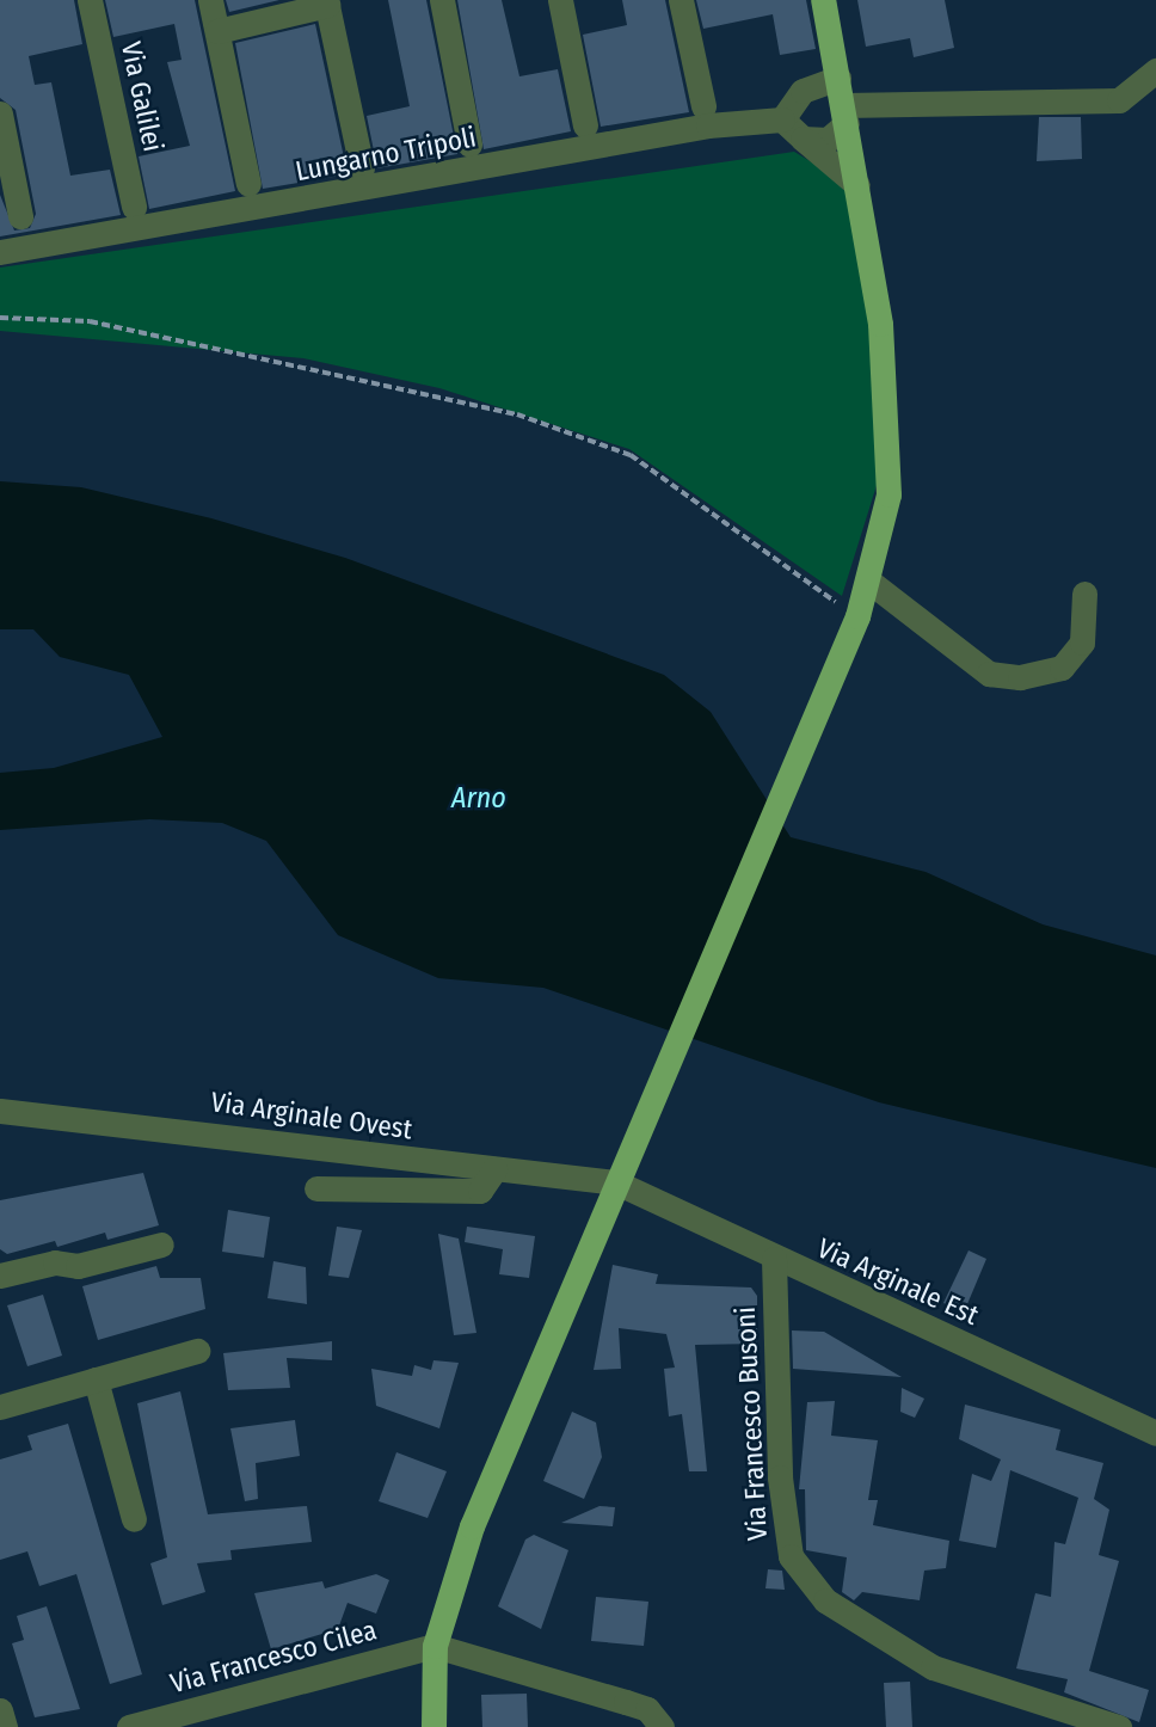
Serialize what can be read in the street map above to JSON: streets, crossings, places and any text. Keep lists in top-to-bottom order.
{
  "streets": {
    "street": [
      "Via Galilei",
      "Lungarno Tripoli",
      "Via Arginale Ovest",
      "Via Arginale Est",
      "Via Francesco Busoni",
      "Via Francesco Cilea"
    ]
  },
  "crossings": [
    ["Via Arginale Ovest", "Via Arginale Est"],
    ["Via Arginale Est", "Via Francesco Busoni"]
  ],
  "water": ["Arno"]
}
